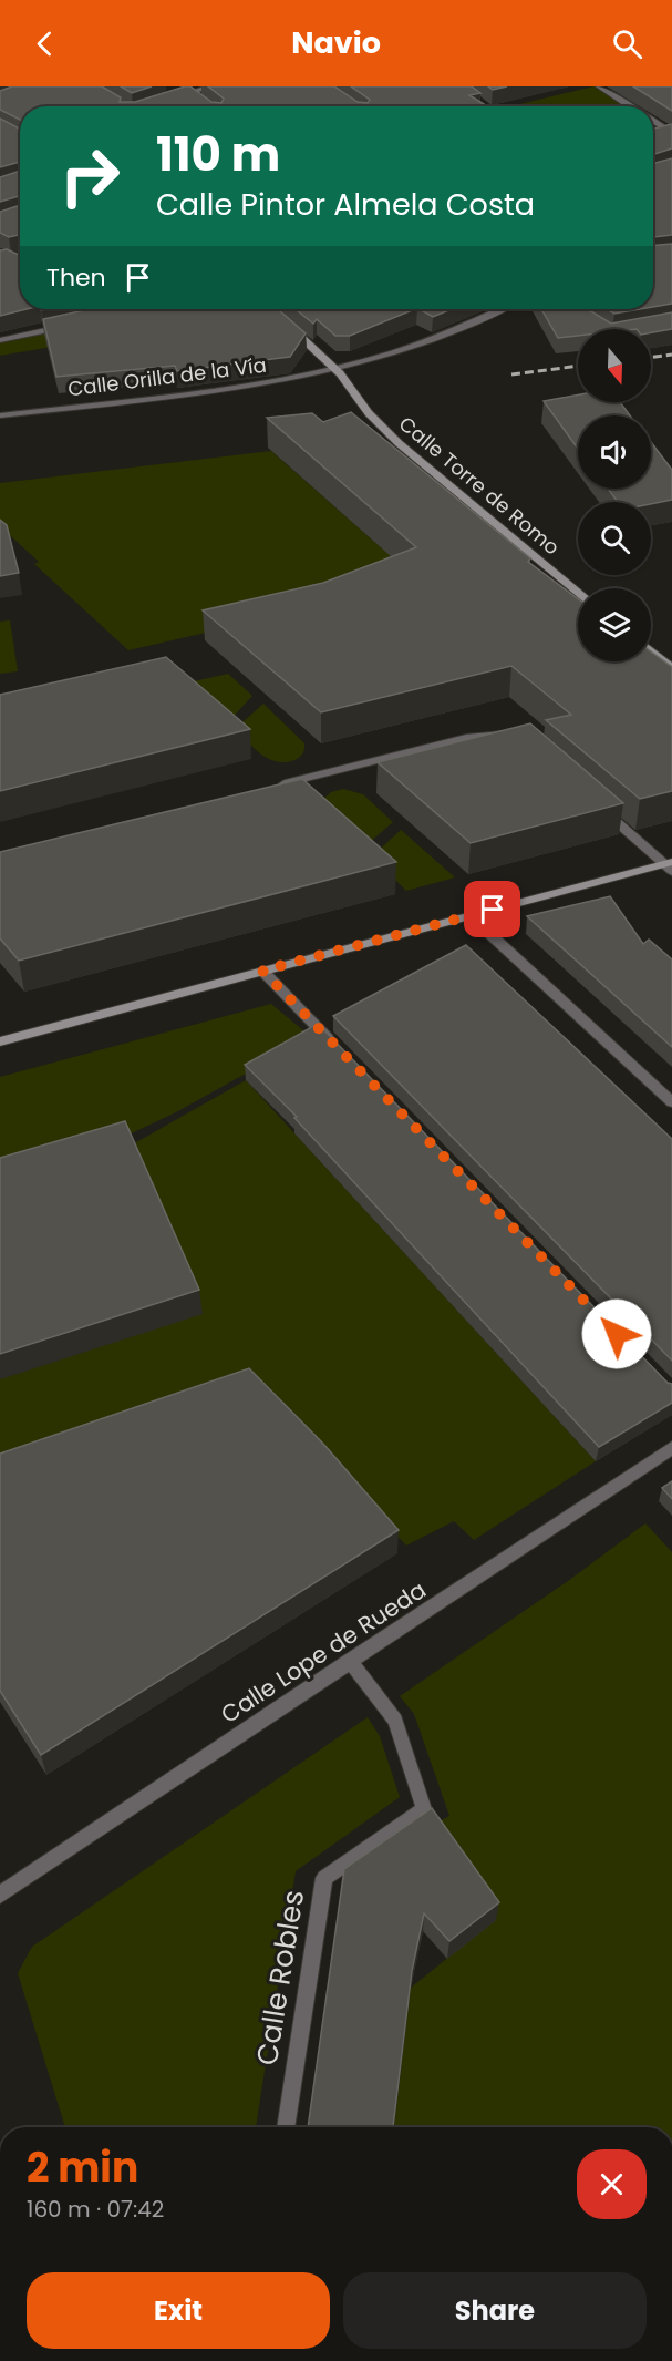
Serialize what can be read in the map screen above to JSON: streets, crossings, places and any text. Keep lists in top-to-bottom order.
{
  "streets": {
    "main road": ["Calle Torre de Romo"],
    "street": ["Calle Orilla de la Vía", "Calle Lope de Rueda", "Calle Robles"]
  },
  "crossings": [
    ["Calle Orilla de la Vía", "Calle Torre de Romo"],
    ["Calle Lope de Rueda", "Calle Robles"]
  ],
  "north": "bottom",
  "page": {
    "header": "Navio",
    "turn": ["110 m", "Calle Pintor Almela Costa"],
    "then": "Then",
    "heading": ["2 min", "160 m · 07:42"],
    "buttons": ["Exit", "Share"]
  }
}
